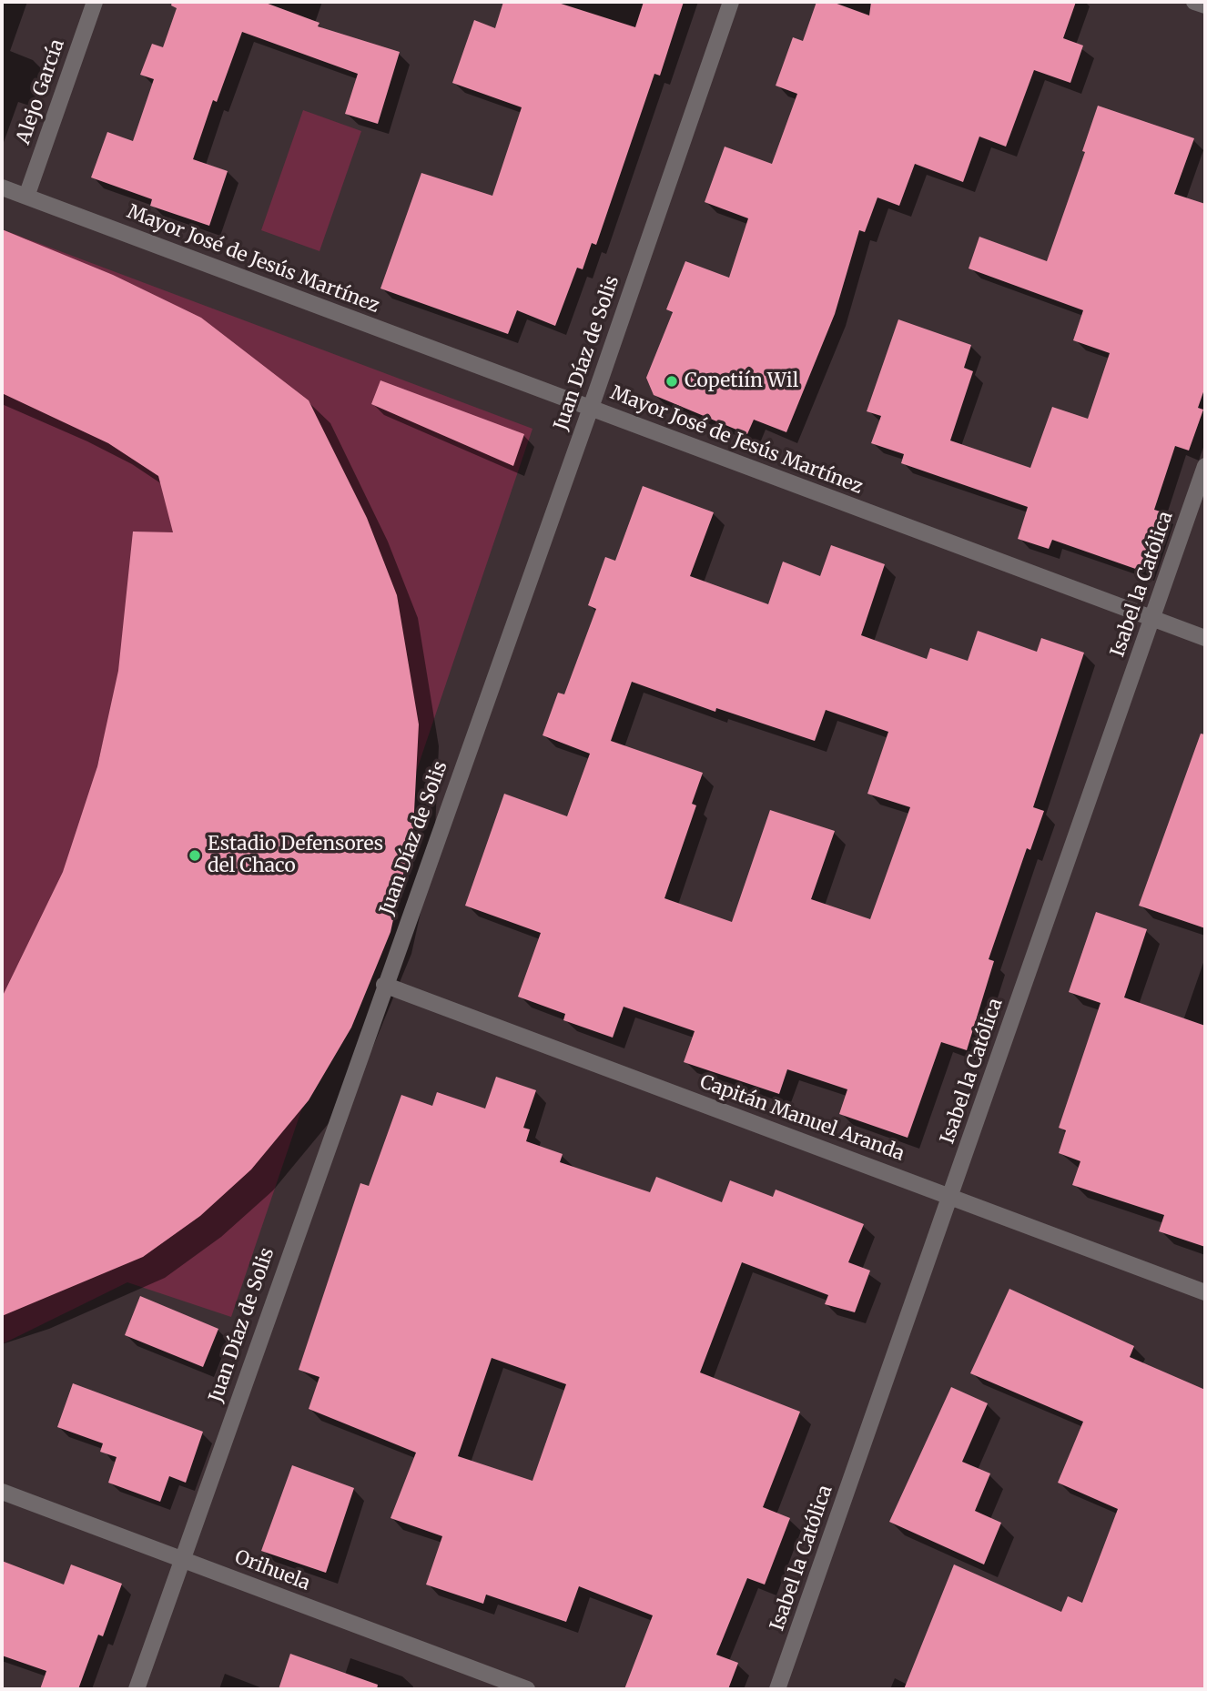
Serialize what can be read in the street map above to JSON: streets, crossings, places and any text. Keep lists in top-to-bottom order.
{
  "streets": {
    "street": [
      "Alejo García",
      "Mayor José de Jesús Martínez",
      "Juan Díaz de Solis",
      "Isabel la Católica",
      "Capitán Manuel Aranda",
      "Orihuela"
    ]
  },
  "crossings": [
    ["Alejo García", "Mayor José de Jesús Martínez"],
    ["Mayor José de Jesús Martínez", "Juan Díaz de Solis"],
    ["Mayor José de Jesús Martínez", "Isabel la Católica"],
    ["Juan Díaz de Solis", "Capitán Manuel Aranda"],
    ["Juan Díaz de Solis", "Orihuela"],
    ["Isabel la Católica", "Capitán Manuel Aranda"]
  ],
  "places": ["Copetiín Wil", "Estadio Defensores del Chaco"]
}
